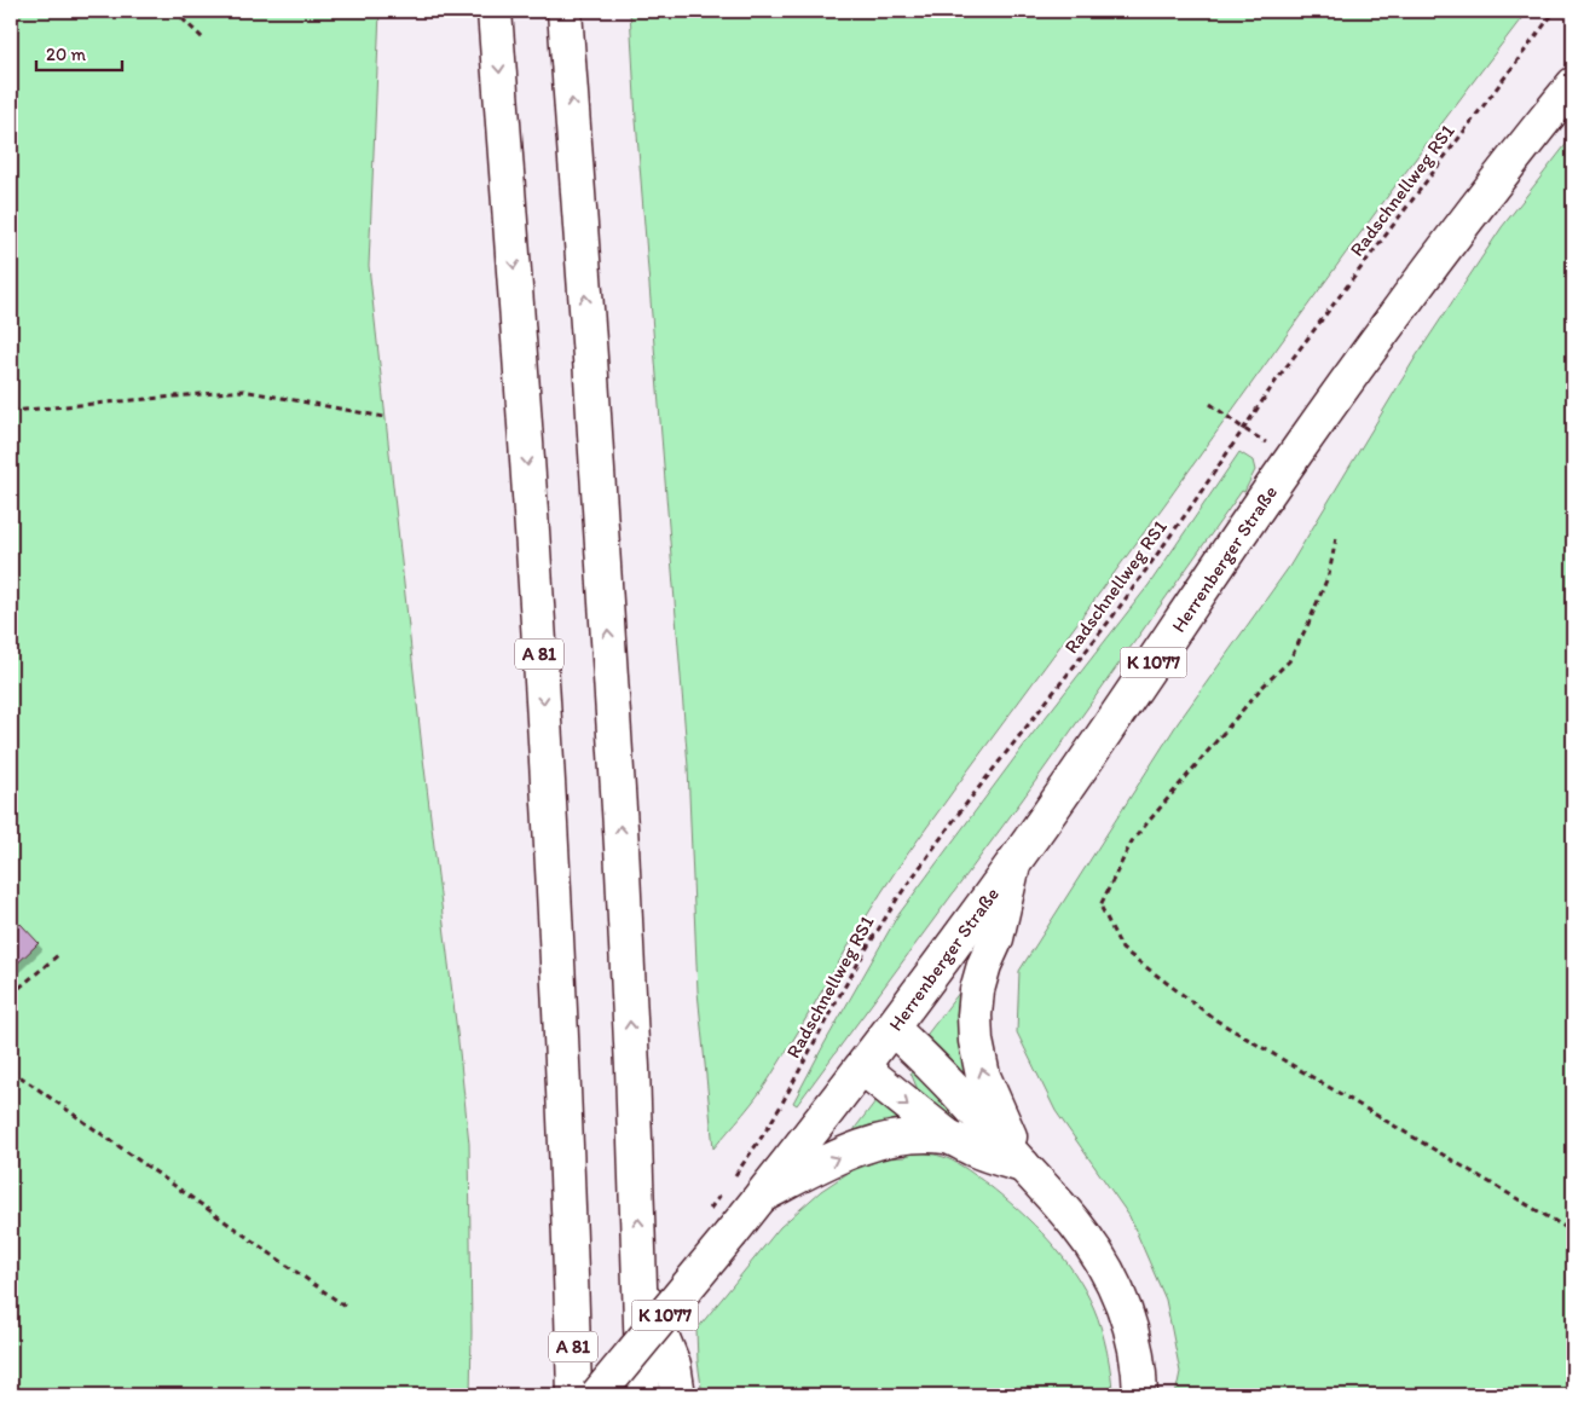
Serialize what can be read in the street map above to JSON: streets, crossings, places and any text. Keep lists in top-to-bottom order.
{
  "streets": {
    "main road": ["Herrenberger Straße", "A 81", "K 1077"],
    "path": ["Radschnellweg RS1"]
  },
  "crossings": [
    ["Herrenberger Straße", "K 1077"]
  ],
  "scale_bar": "20 m"
}
